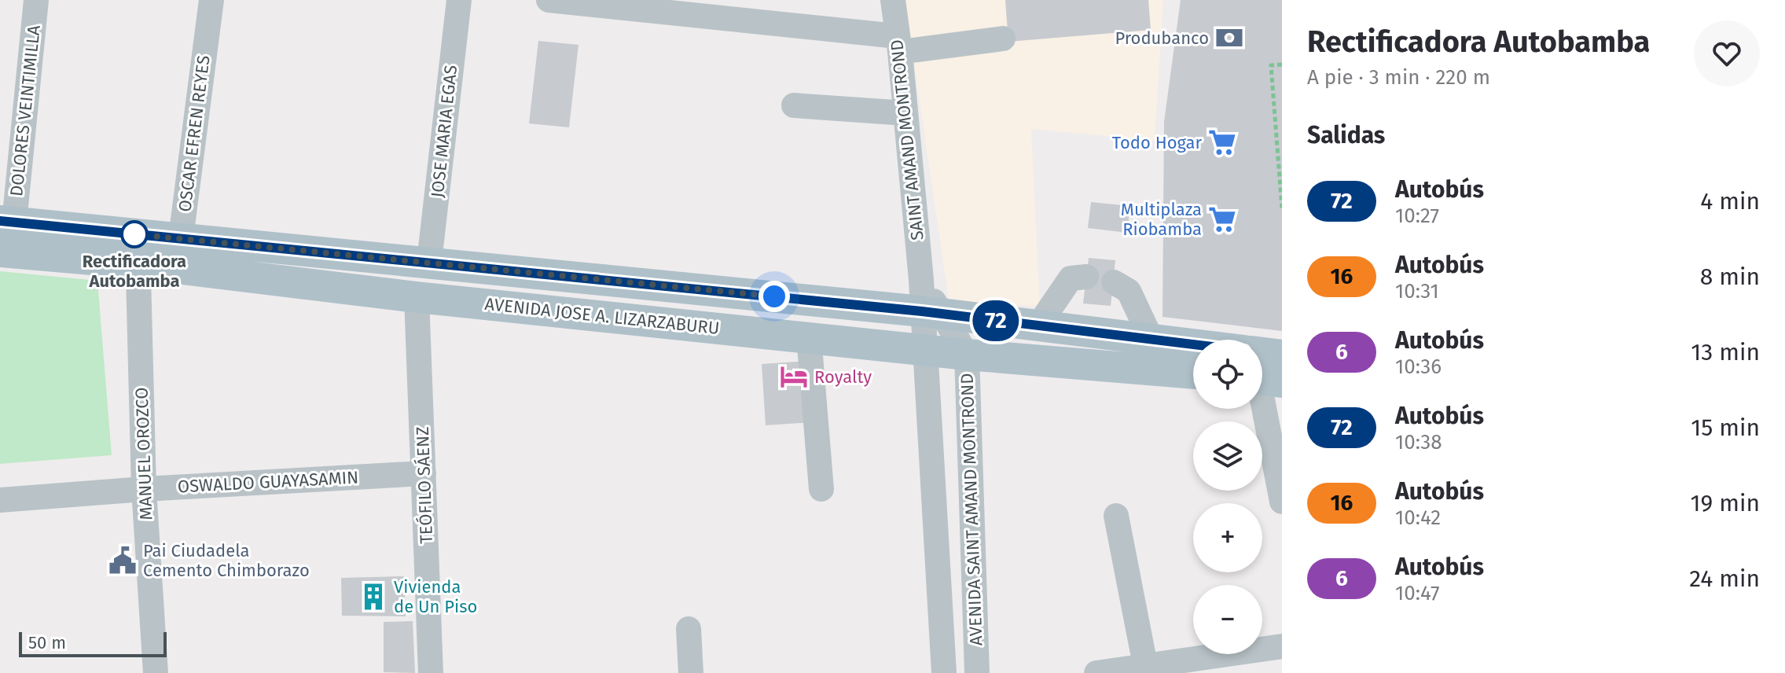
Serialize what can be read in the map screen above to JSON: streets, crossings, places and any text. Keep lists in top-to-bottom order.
{
  "streets": {
    "main road": ["AVENIDA JOSE A. LIZARZABURU"],
    "street": [
      "DOLORES VEINTIMILLA",
      "JOSE MARIA EGAS",
      "OSCAR EFREN REYES",
      "SAINT AMAND MONTROND",
      "MANUEL OROZCO",
      "OSWALDO GUAYASAMIN",
      "TEÓFILO SÁENZ",
      "AVENIDA SAINT AMAND MONTROND"
    ]
  },
  "crossings": [
    ["DOLORES VEINTIMILLA", "AVENIDA JOSE A. LIZARZABURU"],
    ["JOSE MARIA EGAS", "AVENIDA JOSE A. LIZARZABURU"],
    ["OSCAR EFREN REYES", "AVENIDA JOSE A. LIZARZABURU"],
    ["SAINT AMAND MONTROND", "AVENIDA JOSE A. LIZARZABURU"],
    ["SAINT AMAND MONTROND", "AVENIDA SAINT AMAND MONTROND"],
    ["AVENIDA JOSE A. LIZARZABURU", "MANUEL OROZCO"],
    ["AVENIDA JOSE A. LIZARZABURU", "TEÓFILO SÁENZ"],
    ["AVENIDA JOSE A. LIZARZABURU", "AVENIDA SAINT AMAND MONTROND"],
    ["MANUEL OROZCO", "OSWALDO GUAYASAMIN"],
    ["OSWALDO GUAYASAMIN", "TEÓFILO SÁENZ"]
  ],
  "places": {
    "bank": ["Produbanco"],
    "supermarket": ["Todo Hogar", "Multiplaza Riobamba"],
    "other": ["Rectificadora Autobamba"],
    "hotel": ["Royalty"],
    "public building": ["Pai Ciudadela Cemento Chimborazo"],
    "building": ["Vivienda de Un Piso"]
  },
  "lines": ["bus line 72"],
  "scale_bar": "50 m",
  "page": {
    "on_map": "72",
    "heading": [
      ["Rectificadora Autobamba", "A pie · 3 min · 220 m"],
      "Salidas"
    ],
    "list": [
      {
        "mark": "72",
        "name": "Autobús",
        "note": "10:27",
        "value": "4 min"
      },
      {
        "mark": "16",
        "name": "Autobús",
        "note": "10:31",
        "value": "8 min"
      },
      {
        "mark": "6",
        "name": "Autobús",
        "note": "10:36",
        "value": "13 min"
      },
      {
        "mark": "72",
        "name": "Autobús",
        "note": "10:38",
        "value": "15 min"
      },
      {
        "mark": "16",
        "name": "Autobús",
        "note": "10:42",
        "value": "19 min"
      },
      {
        "mark": "6",
        "name": "Autobús",
        "note": "10:47",
        "value": "24 min"
      }
    ],
    "map_buttons": ["+", "−"],
    "scale": "50 m"
  }
}
